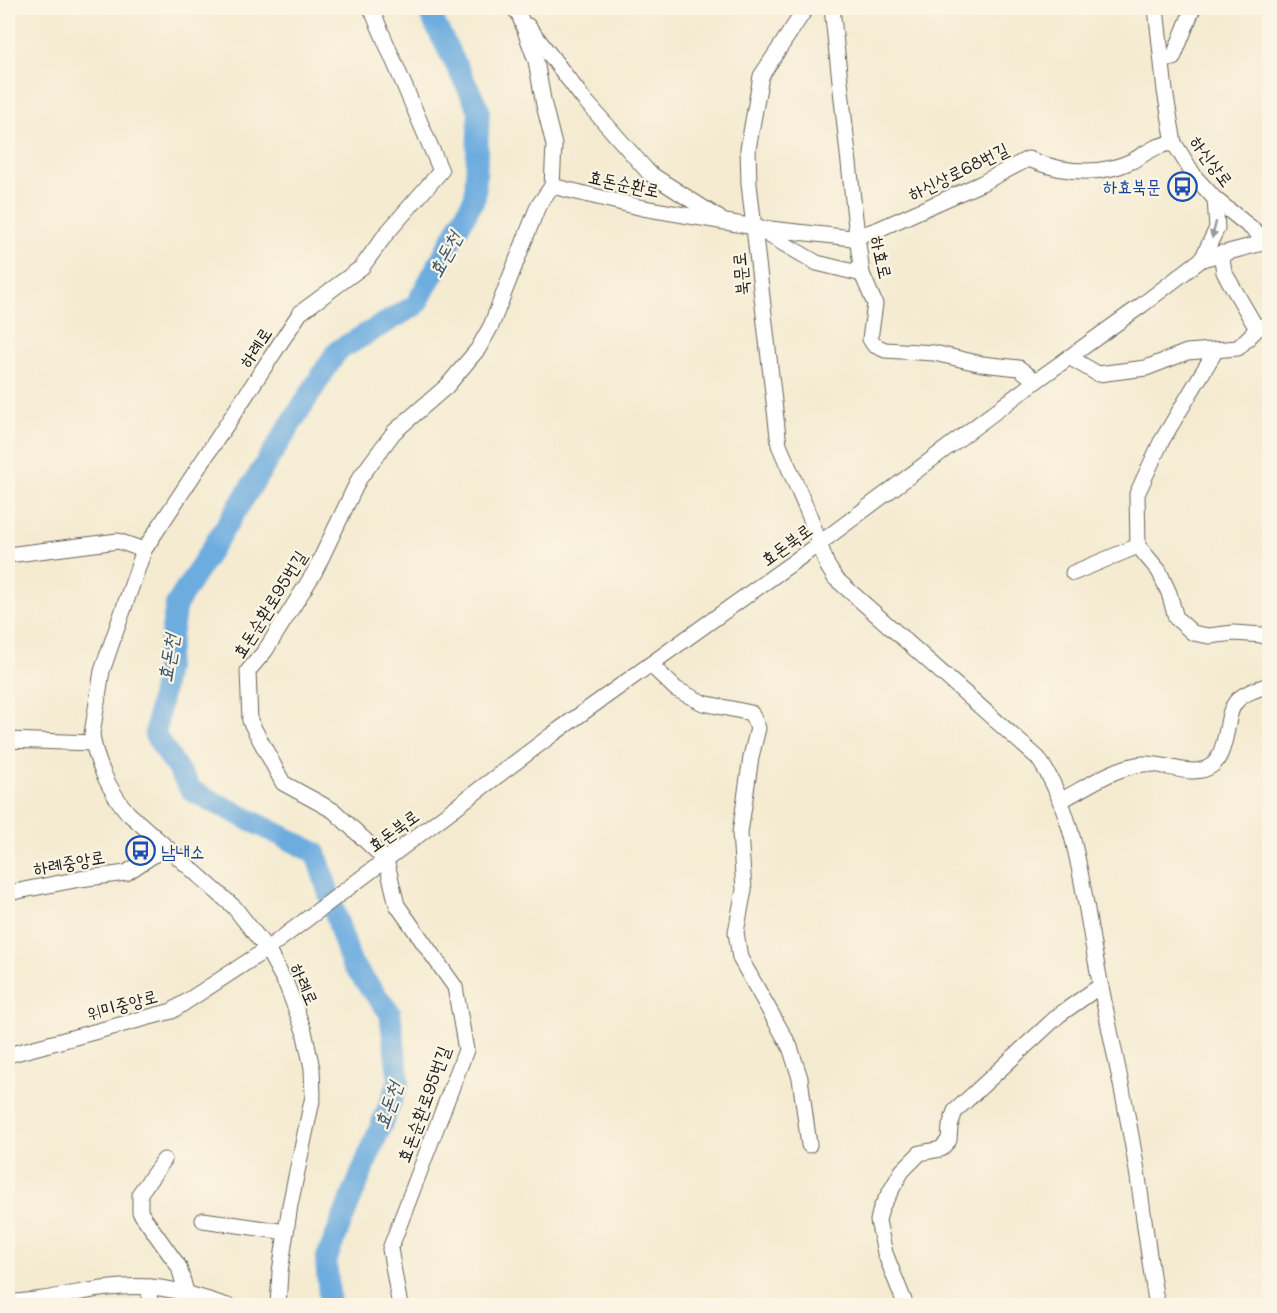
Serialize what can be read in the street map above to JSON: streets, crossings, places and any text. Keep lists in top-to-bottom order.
{
  "streets": {
    "street": [
      "하신상로",
      "하신상로68번길",
      "효돈순환로",
      "하효로",
      "북문로",
      "하례로",
      "효돈북로",
      "효돈순환로95번길",
      "하례중앙로",
      "위미중앙로"
    ]
  },
  "crossings": [
    ["하신상로", "하신상로68번길"],
    ["하신상로68번길", "효돈순환로"],
    ["하신상로68번길", "하효로"],
    ["하신상로68번길", "북문로"],
    ["효돈순환로", "하효로"],
    ["효돈순환로", "북문로"],
    ["효돈순환로", "효돈순환로95번길"],
    ["하효로", "효돈북로"],
    ["북문로", "효돈북로"],
    ["하례로", "효돈북로"],
    ["하례로", "하례중앙로"],
    ["하례로", "위미중앙로"],
    ["효돈북로", "효돈순환로95번길"],
    ["효돈북로", "위미중앙로"]
  ],
  "water": ["효돈천"],
  "places": {
    "bus stop": ["하효북문", "남내소"]
  }
}
